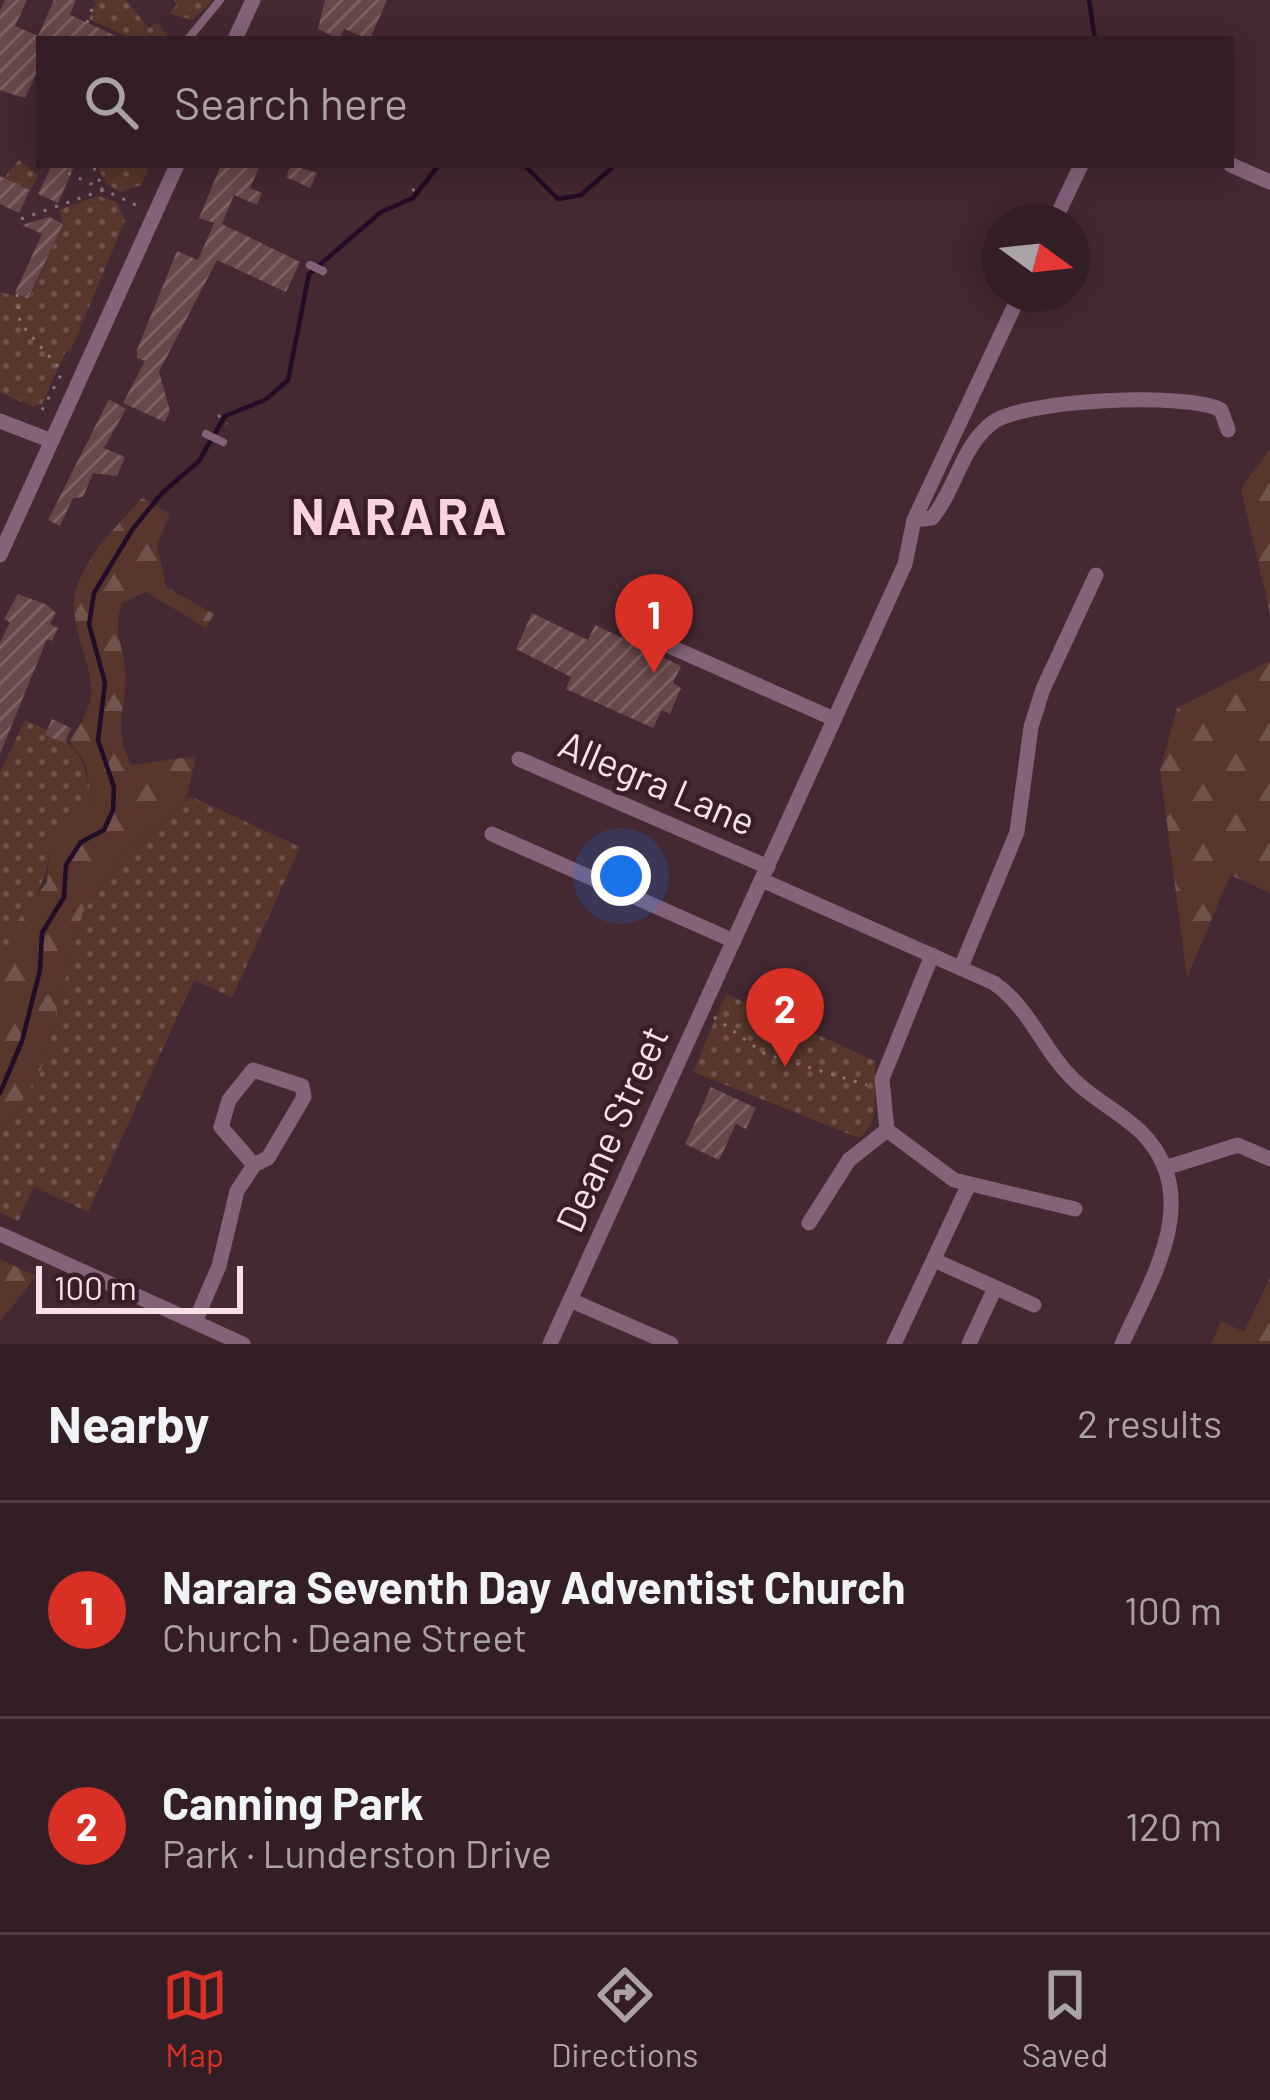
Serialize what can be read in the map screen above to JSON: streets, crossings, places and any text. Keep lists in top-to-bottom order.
{
  "streets": {
    "street": ["Allegra Lane", "Deane Street"]
  },
  "crossings": [
    ["Allegra Lane", "Deane Street"]
  ],
  "districts": ["NARARA"],
  "scale_bar": "100 m",
  "north": "right",
  "page": {
    "search": "Search here",
    "pins": ["1", "2"],
    "scale": "100 m",
    "heading": ["Nearby", "2 results"],
    "list": [
      {
        "mark": "1",
        "name": "Narara Seventh Day Adventist Church",
        "note": "Church · Deane Street",
        "value": "100 m"
      },
      {
        "mark": "2",
        "name": "Canning Park",
        "note": "Park · Lunderston Drive",
        "value": "120 m"
      }
    ],
    "nav": ["Map", "Directions", "Saved"]
  }
}
